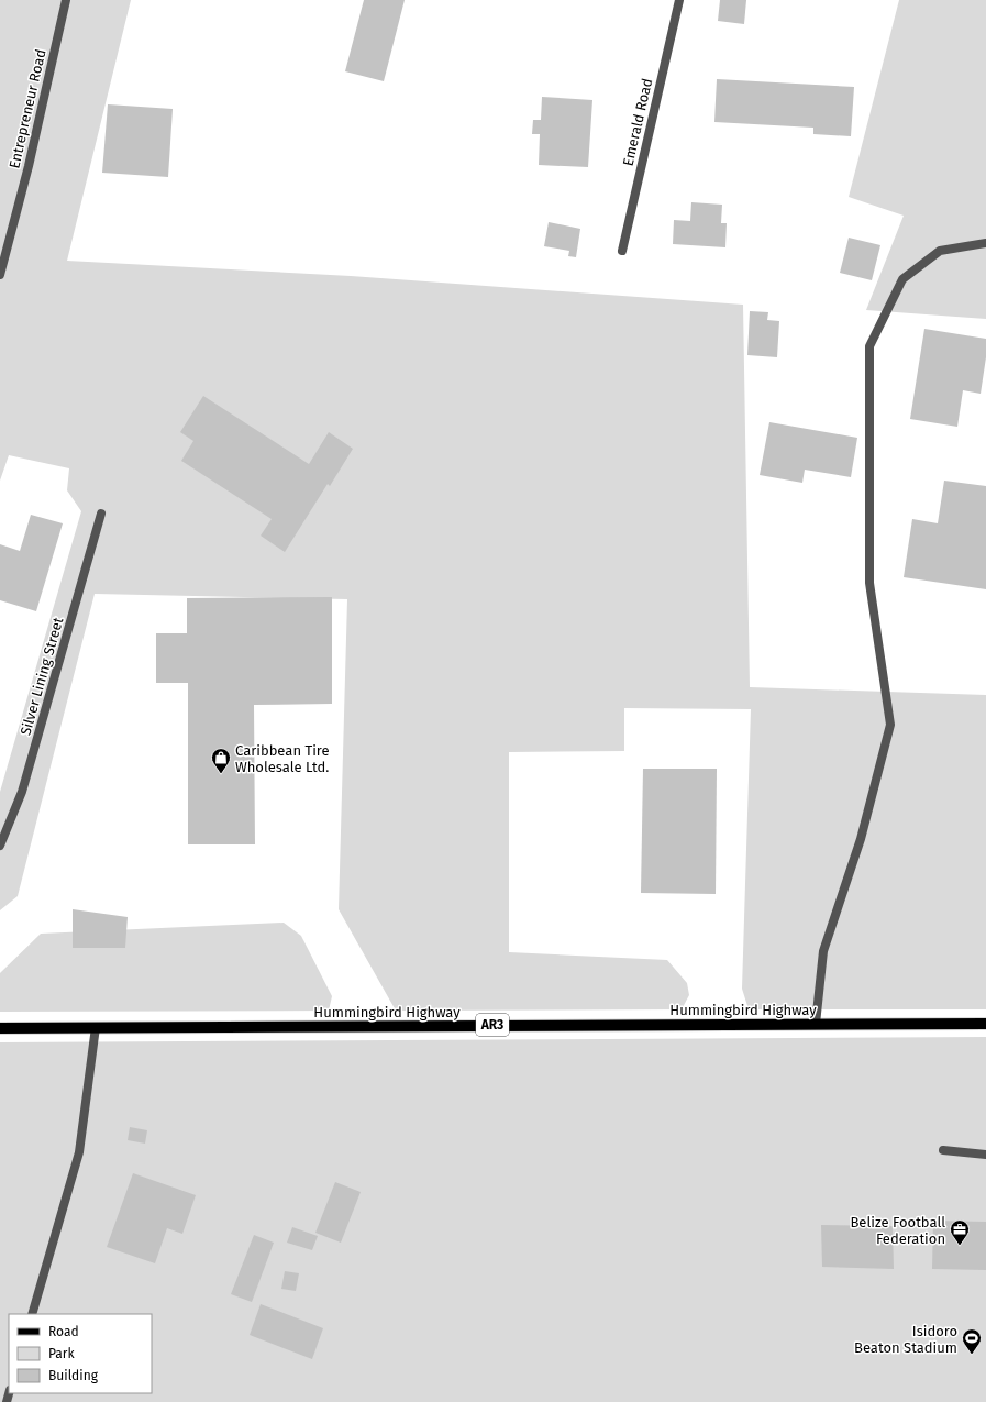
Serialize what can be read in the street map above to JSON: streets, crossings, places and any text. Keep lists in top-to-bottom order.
{
  "streets": {
    "main road": ["Hummingbird Highway", "AR3"],
    "street": ["Entrepreneur Road", "Emerald Road", "Silver Lining Street"]
  },
  "places": {
    "shop": ["Caribbean Tire Wholesale Ltd."],
    "office": ["Belize Football Federation"],
    "sports": ["Isidoro Beaton Stadium"]
  },
  "legend": ["Road", "Park", "Building"]
}
